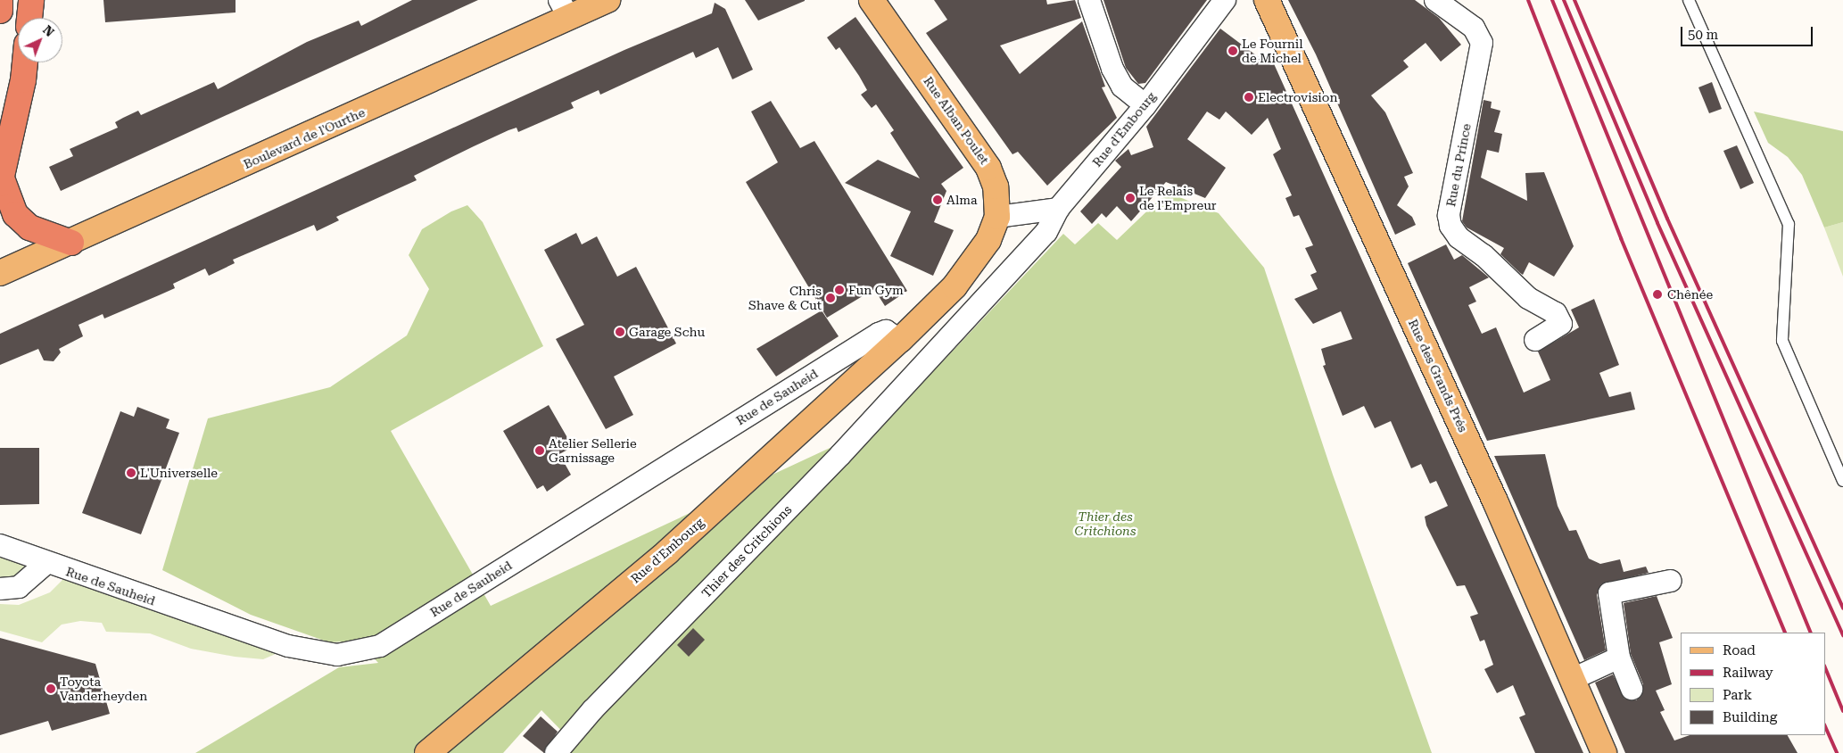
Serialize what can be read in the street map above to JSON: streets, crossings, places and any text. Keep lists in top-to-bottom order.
{
  "streets": {
    "main road": [
      "Rue Alban Poulet",
      "Rue d'Embourg",
      "Boulevard de l'Ourthe",
      "Rue des Grands Prés"
    ],
    "street": ["Rue du Prince", "Rue de Sauheid", "Thier des Critchions"]
  },
  "crossings": [
    ["Rue Alban Poulet", "Rue d'Embourg"],
    ["Rue d'Embourg", "Rue de Sauheid"],
    ["Rue d'Embourg", "Thier des Critchions"]
  ],
  "parks": ["Thier des Critchions"],
  "places": [
    "Le Fournil de Michel",
    "Electrovision",
    "Le Relais de l'Empreur",
    "Alma",
    "Fun Gym",
    "Chênée",
    "Chris Shave & Cut",
    "Garage Schu",
    "Atelier Sellerie Garnissage",
    "L'Universelle",
    "Toyota Vanderheyden"
  ],
  "legend": [
    "Road",
    "Railway",
    "Park",
    "Building"
  ],
  "scale_bar": "50 m",
  "north": "top right"
}
